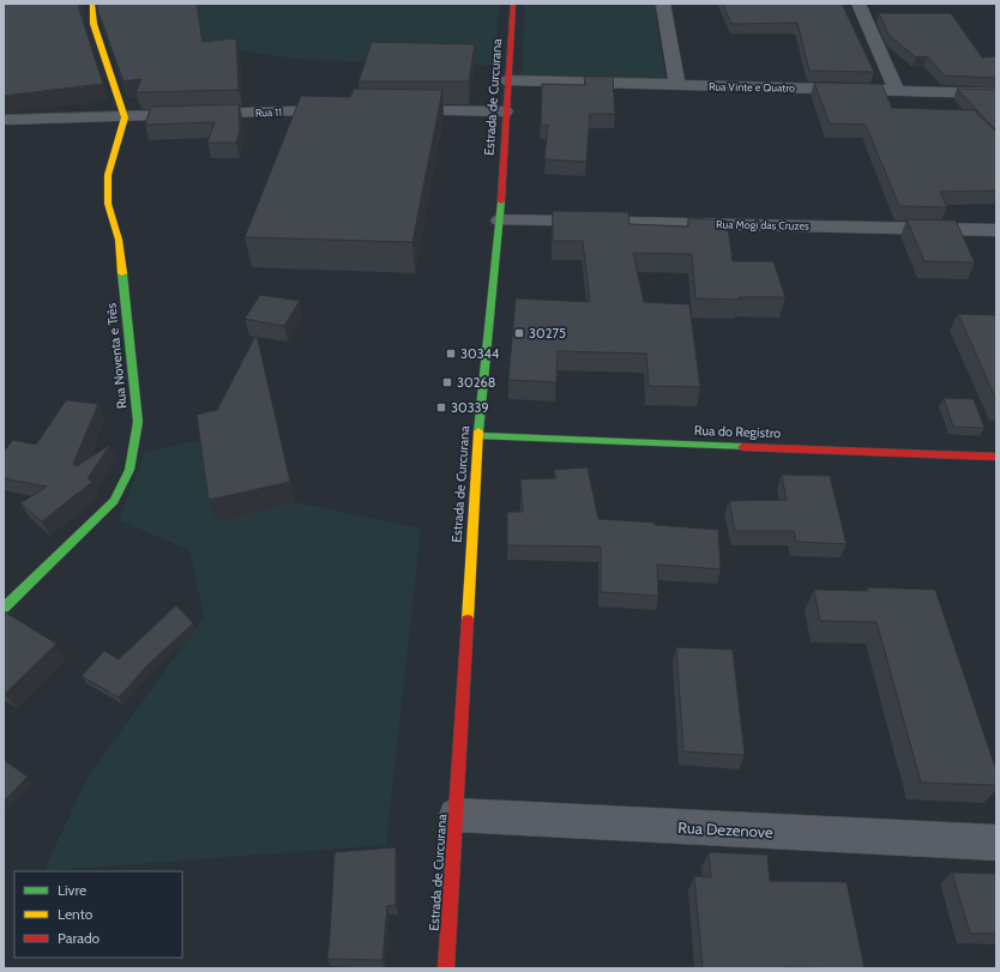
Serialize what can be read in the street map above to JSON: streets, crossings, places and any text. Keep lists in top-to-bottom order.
{
  "streets": {
    "street": [
      "Rua Vinte e Quatro",
      "Estrada de Curcurana",
      "Rua 11",
      "Rua Mogi das Cruzes",
      "Rua Noventa e Três",
      "Rua do Registro",
      "Rua Dezenove"
    ]
  },
  "crossings": [
    ["Rua Vinte e Quatro", "Estrada de Curcurana"],
    ["Estrada de Curcurana", "Rua Mogi das Cruzes"],
    ["Estrada de Curcurana", "Rua do Registro"],
    ["Estrada de Curcurana", "Rua Dezenove"],
    ["Rua 11", "Rua Noventa e Três"]
  ],
  "places": {
    "transit": [
      "30275",
      "30344",
      "30268",
      "30339"
    ]
  },
  "legend": ["Livre", "Lento", "Parado"]
}
